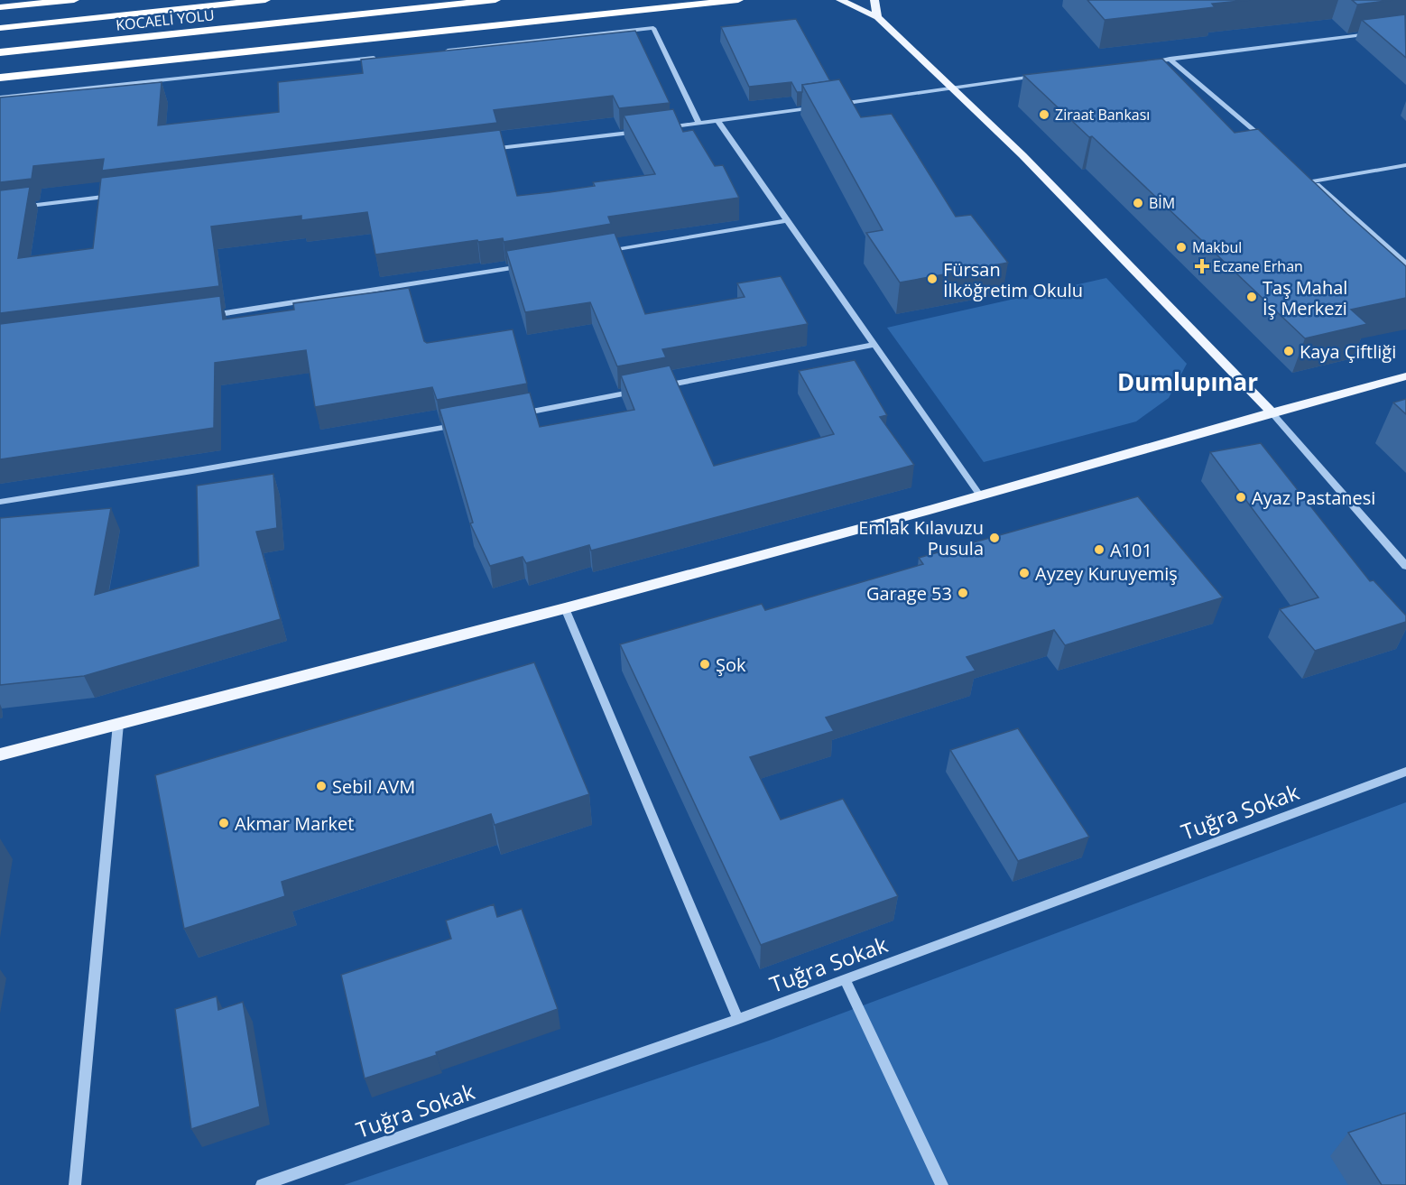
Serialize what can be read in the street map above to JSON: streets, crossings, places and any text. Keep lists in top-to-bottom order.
{
  "streets": {
    "highway": ["KOCAELİ YOLU"],
    "street": ["Tuğra Sokak"]
  },
  "districts": ["Dumlupınar"],
  "places": {
    "other": [
      "Ziraat Bankası",
      "BİM",
      "Makbul",
      "Fürsan İlköğretim Okulu",
      "Taş Mahal İş Merkezi",
      "Kaya Çiftliği",
      "Ayaz Pastanesi",
      "Emlak Kılavuzu Pusula",
      "A101",
      "Ayzey Kuruyemiş",
      "Garage 53",
      "Şok",
      "Sebil AVM",
      "Akmar Market"
    ],
    "health": ["Eczane Erhan"]
  }
}
